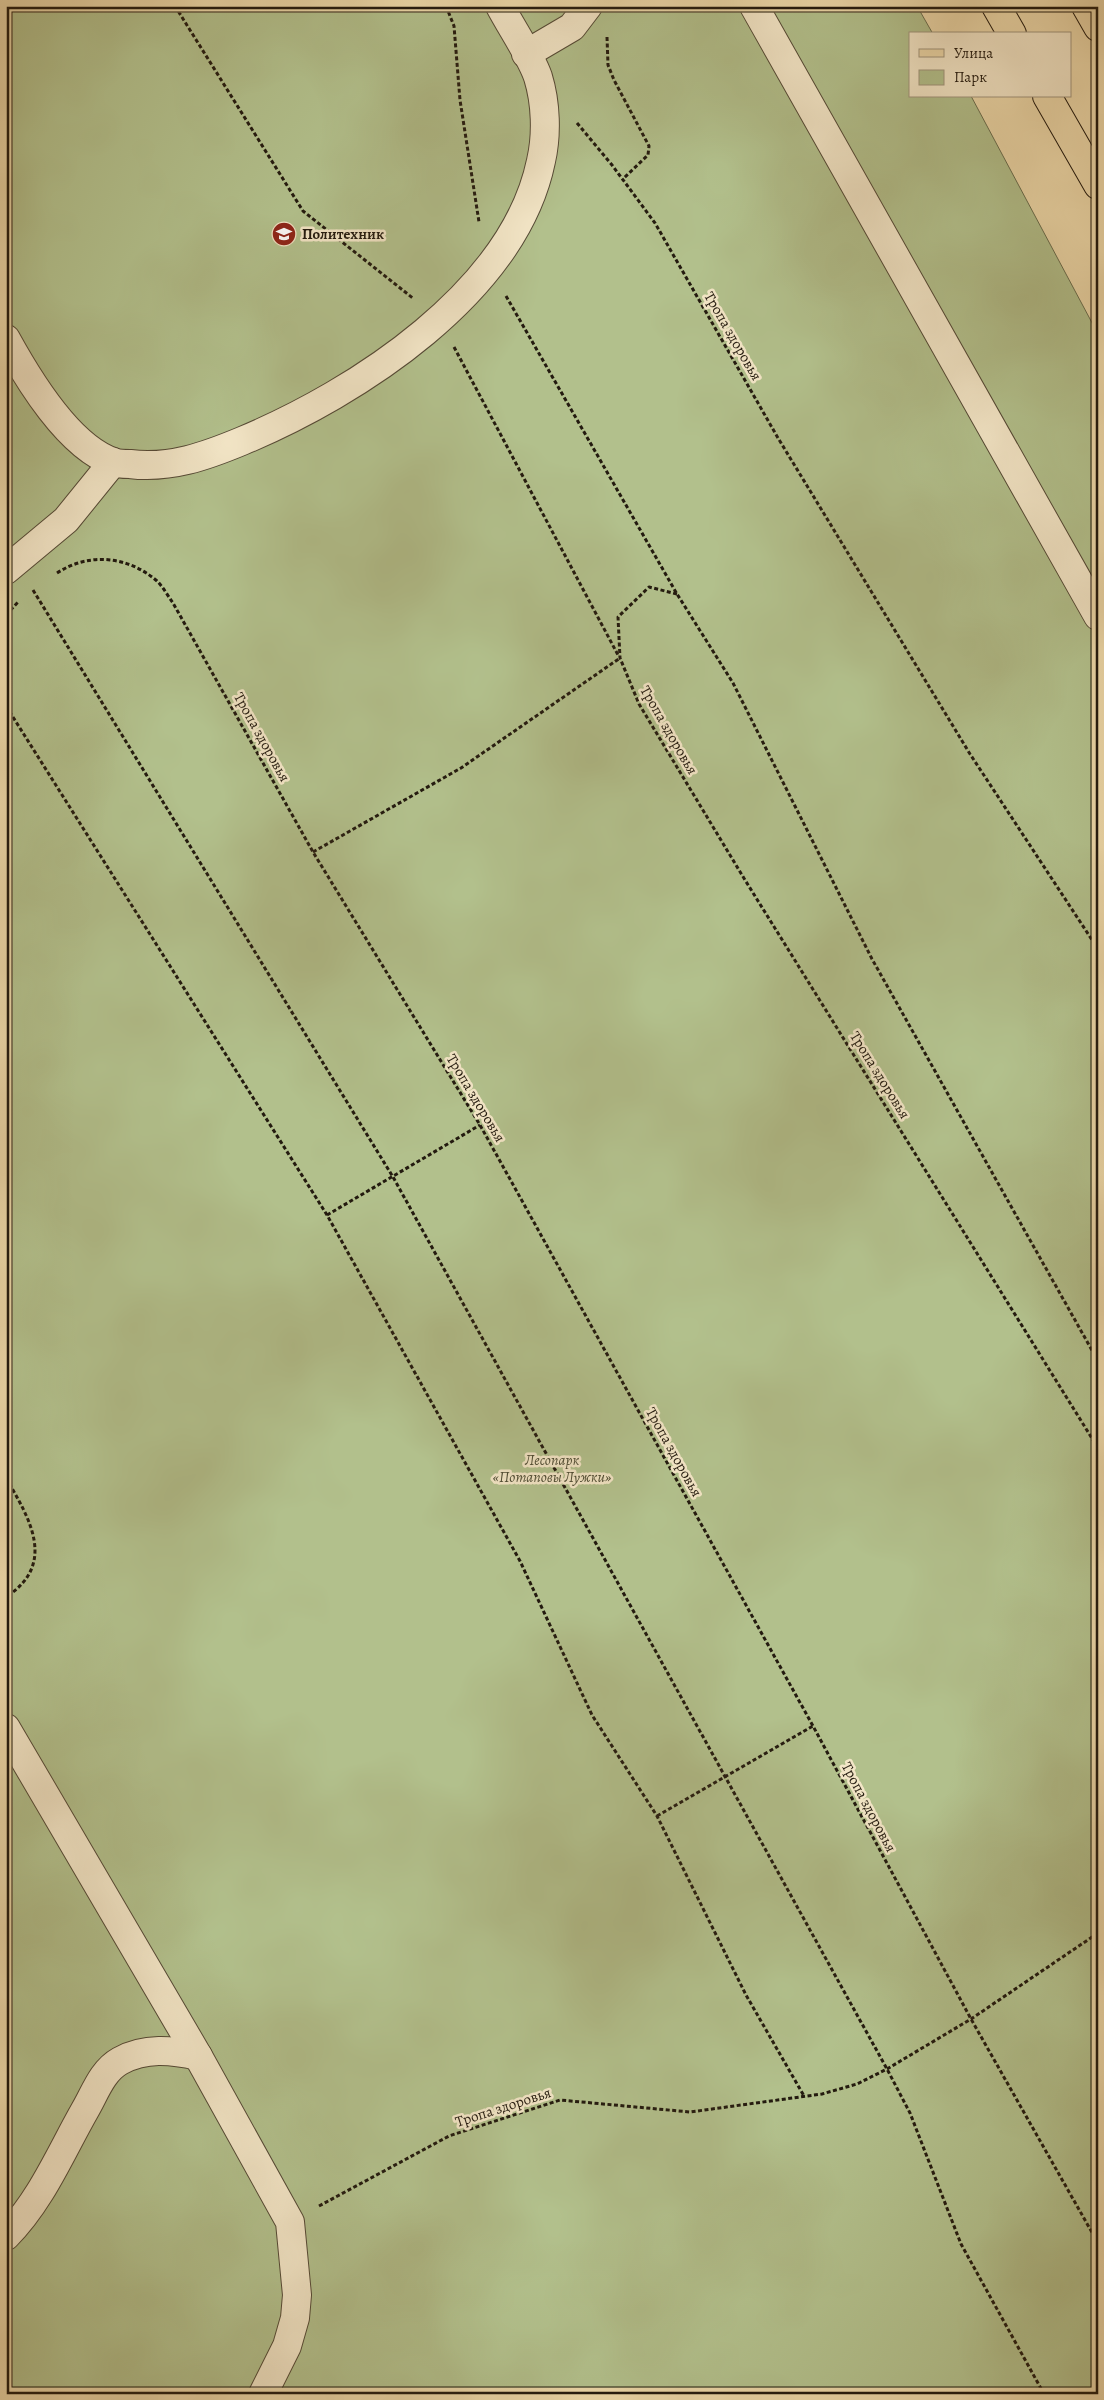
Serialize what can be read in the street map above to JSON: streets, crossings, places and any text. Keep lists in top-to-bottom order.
{
  "streets": {
    "path": ["Тропа здоровья"]
  },
  "parks": ["Лесопарк «Потаповы Лужки»"],
  "places": {
    "school or university": ["Политехник"]
  },
  "legend": ["Улица", "Парк"]
}
